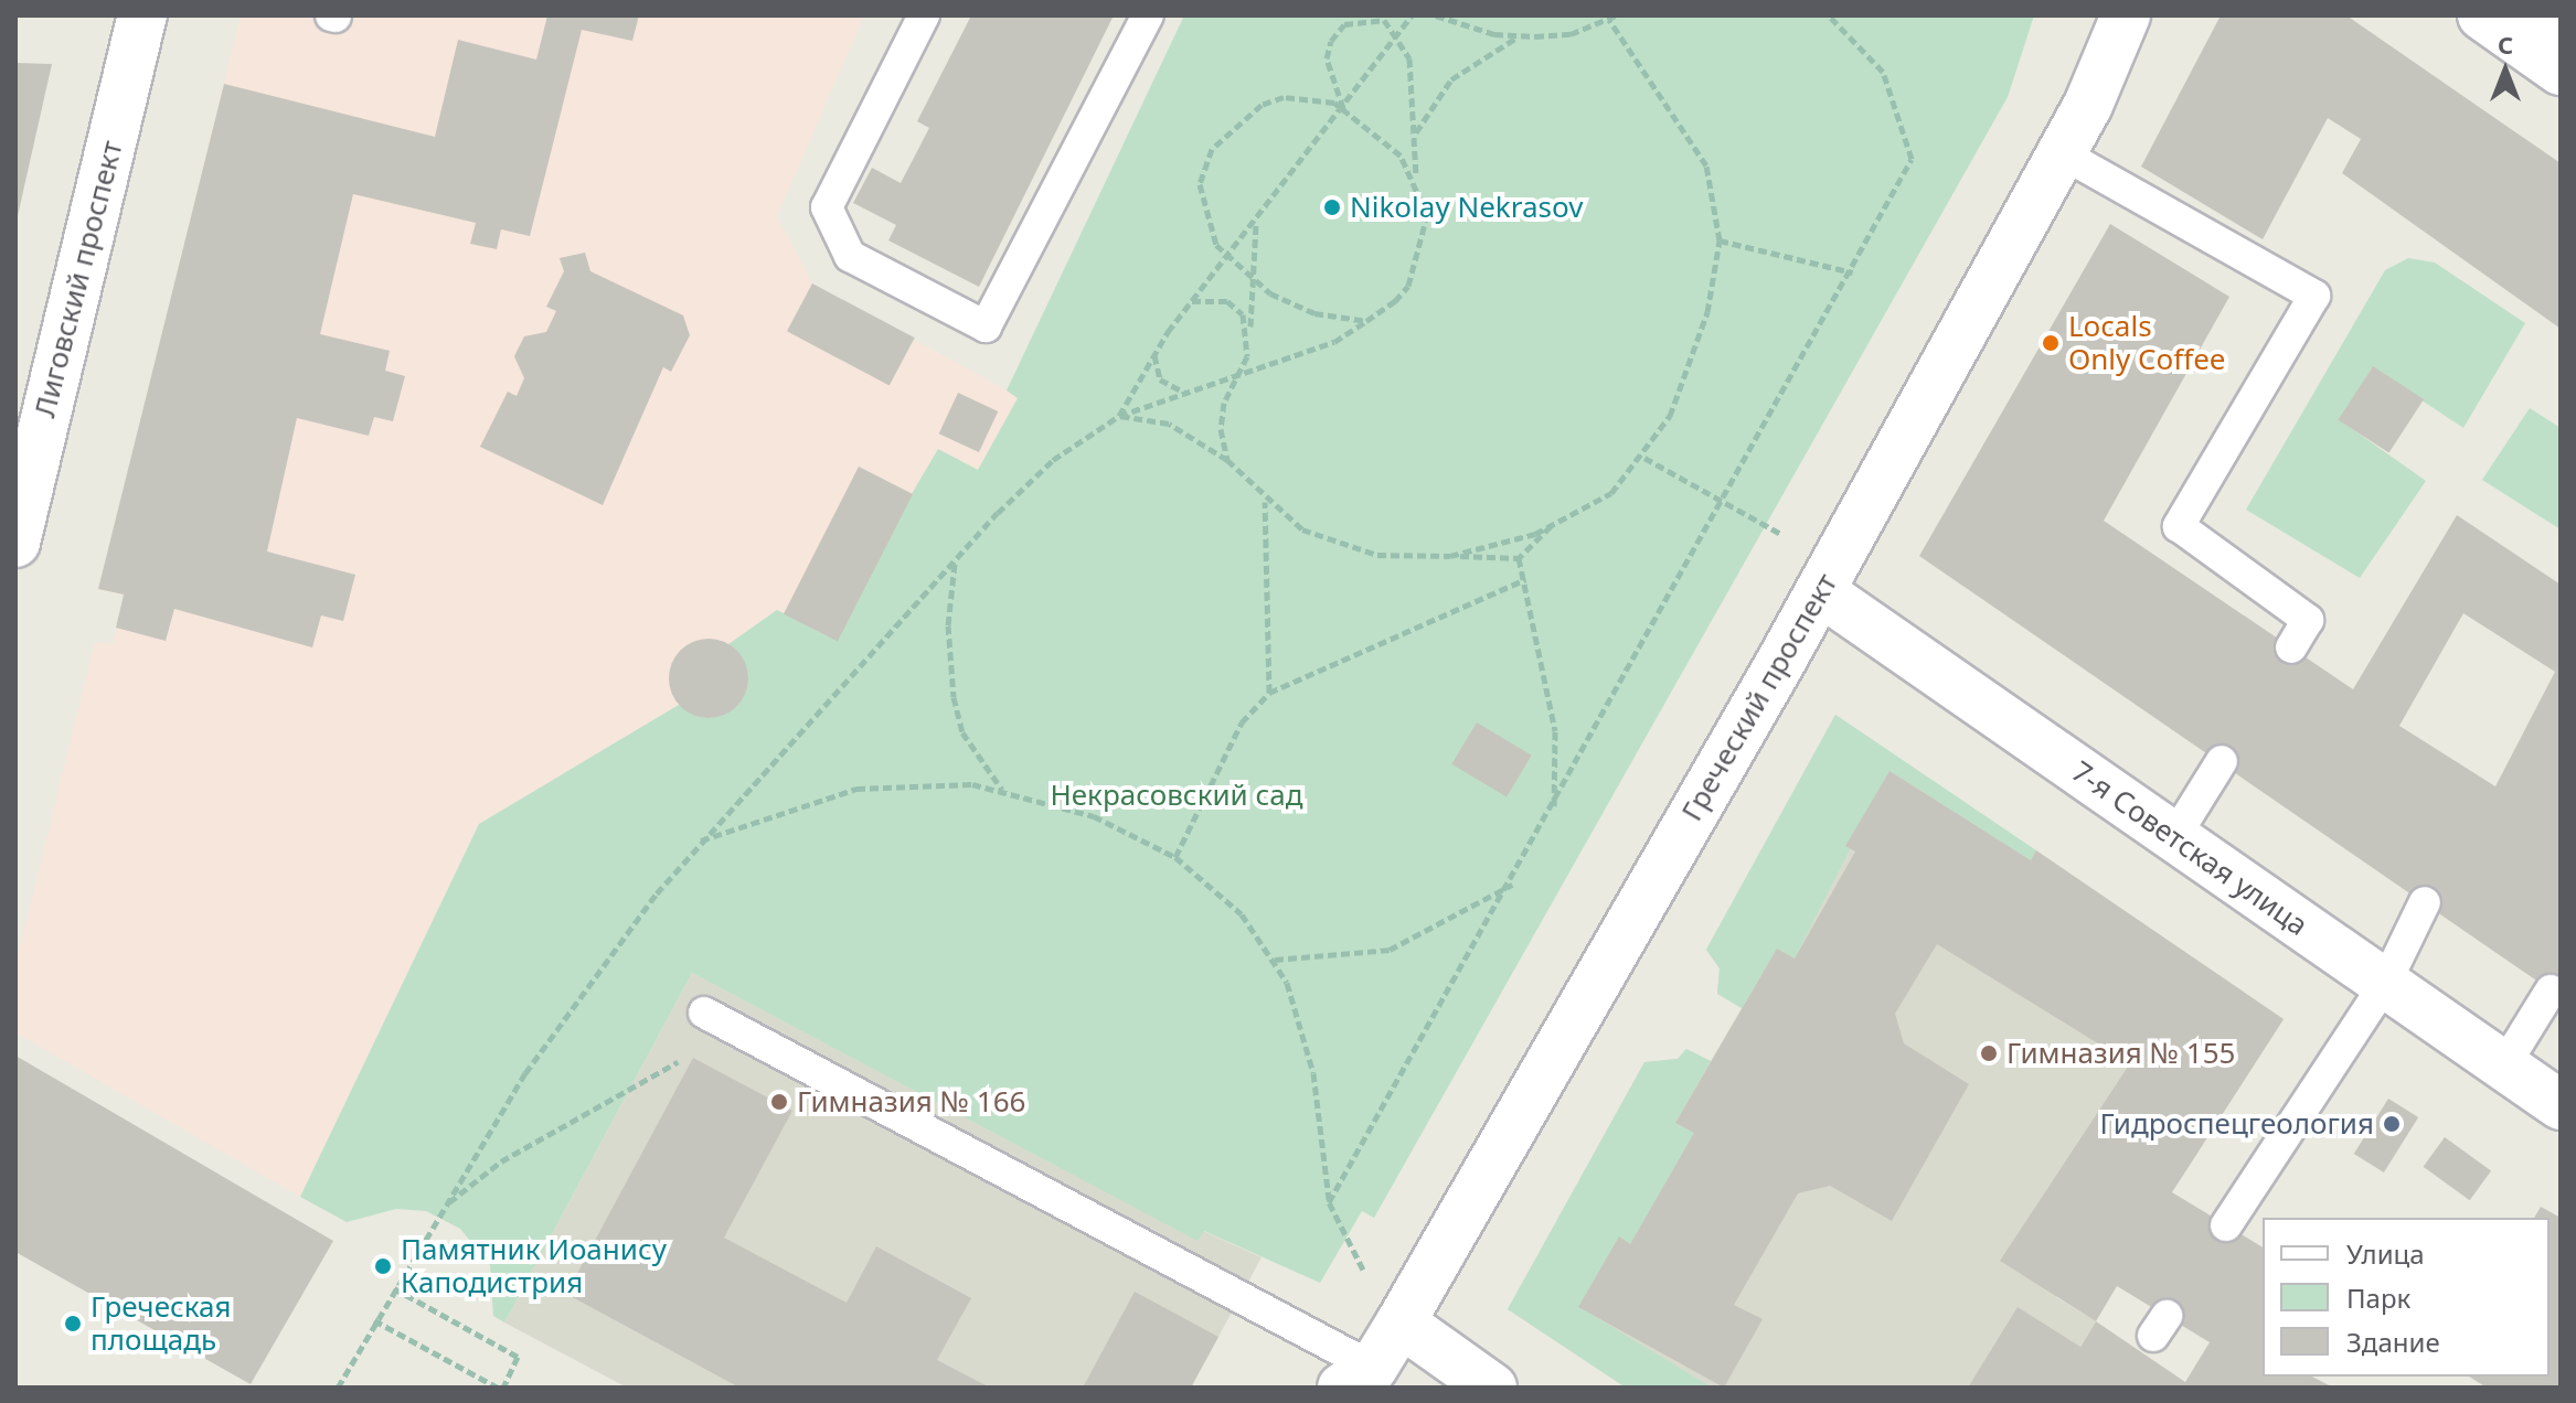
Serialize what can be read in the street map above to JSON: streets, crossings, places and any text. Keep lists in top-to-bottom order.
{
  "streets": {
    "street": ["Лиговский проспект", "Греческий проспект", "7-я Советская улица"]
  },
  "crossings": [
    ["Греческий проспект", "7-я Советская улица"]
  ],
  "parks": ["Некрасовский сад"],
  "places": [
    "Nikolay Nekrasov",
    "Locals Only Coffee",
    "Гимназия № 155",
    "Гимназия № 166",
    "Гидроспецгеология",
    "Памятник Иоанису Каподистрия",
    "Греческая площадь"
  ],
  "legend": ["Улица", "Парк", "Здание"],
  "north": "top"
}
